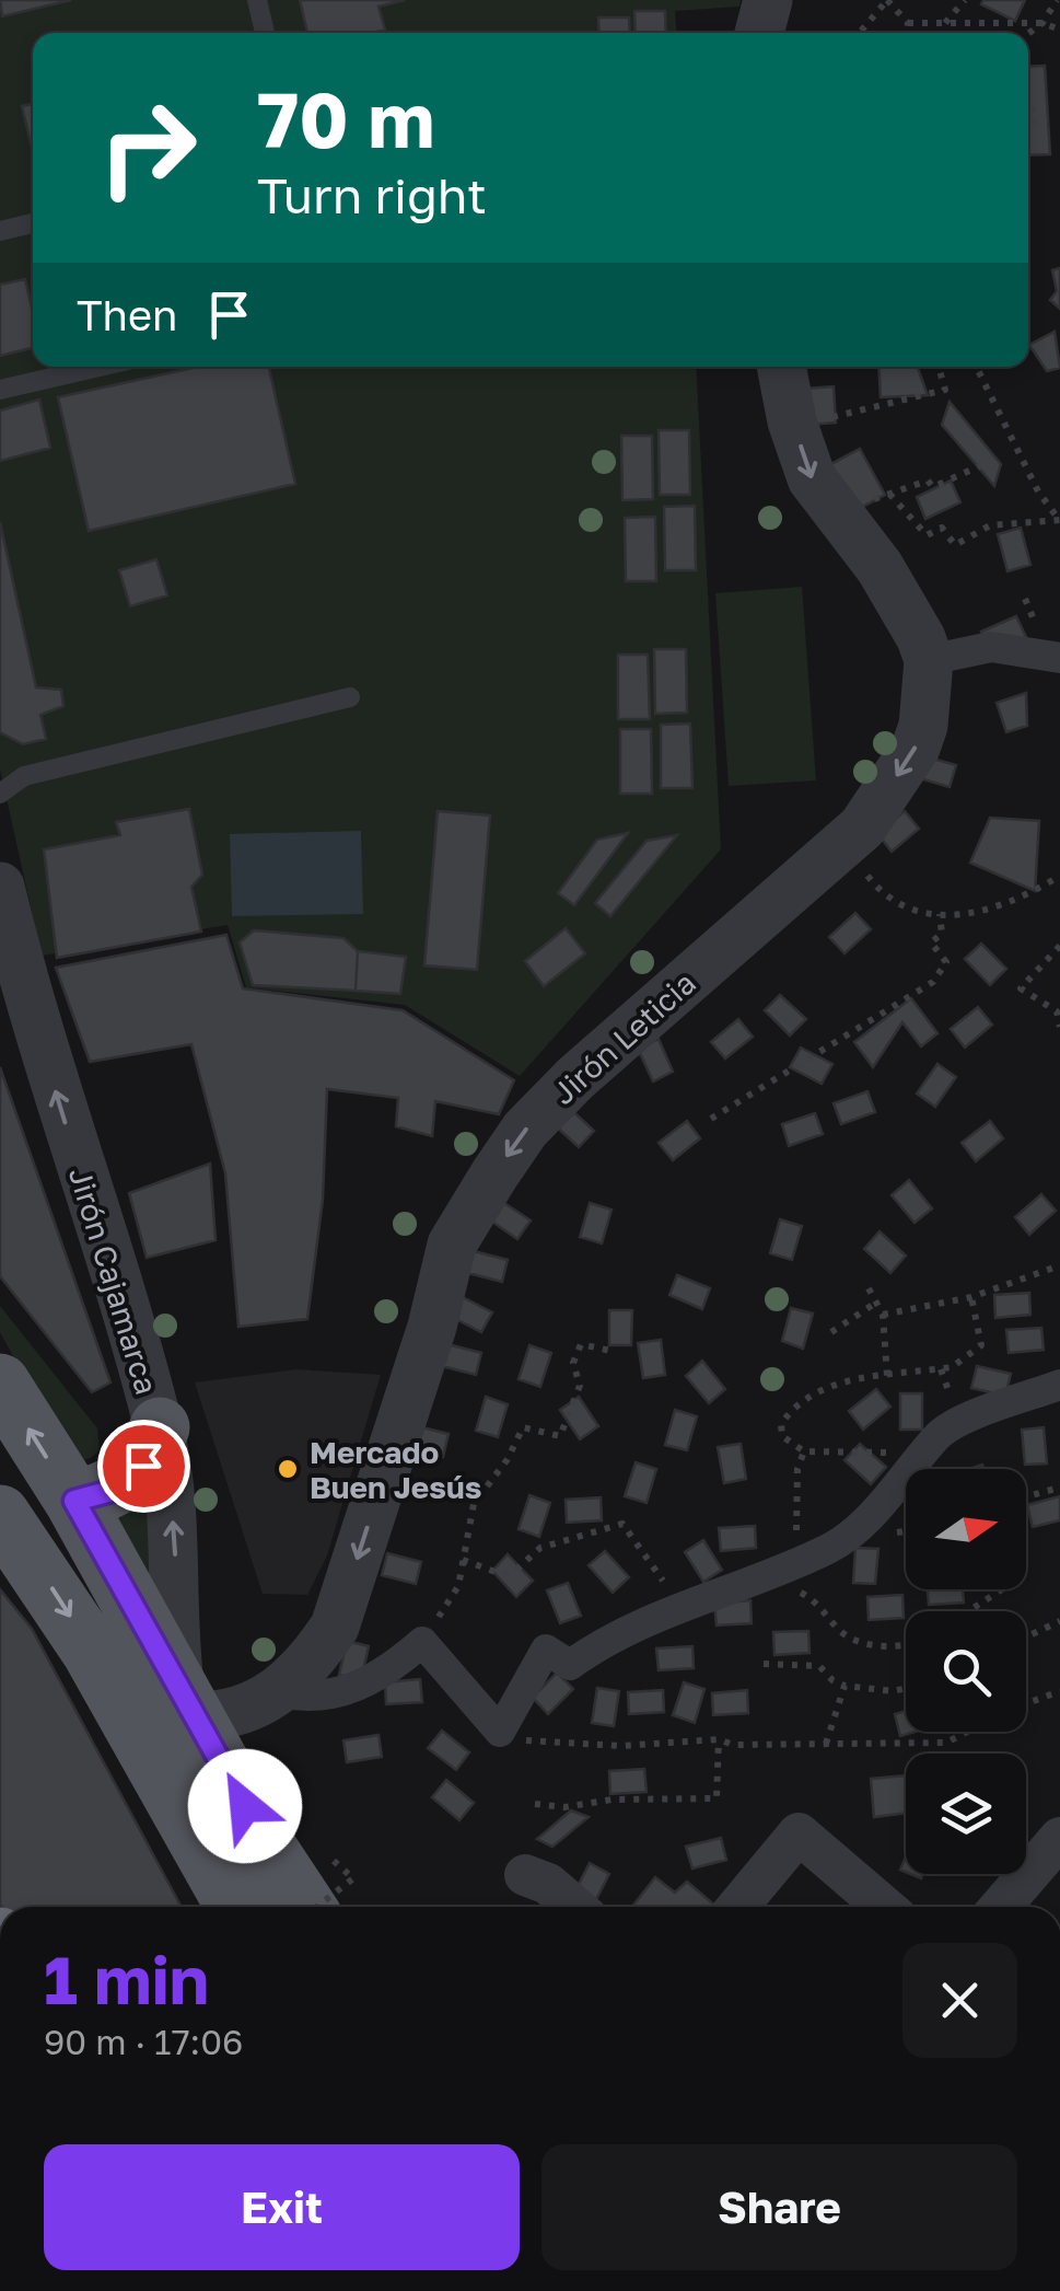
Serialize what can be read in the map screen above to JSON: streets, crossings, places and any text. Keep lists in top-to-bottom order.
{
  "streets": {
    "street": ["Jirón Leticia", "Jirón Cajamarca"]
  },
  "crossings": [
    ["Jirón Leticia", "Jirón Cajamarca"]
  ],
  "one_way": ["Jirón Leticia", "Jirón Cajamarca"],
  "places": ["Mercado Buen Jesús"],
  "north": "right",
  "page": {
    "turn": ["70 m", "Turn right"],
    "then": "Then",
    "heading": ["1 min", "90 m · 17:06"],
    "buttons": ["Exit", "Share"]
  }
}
